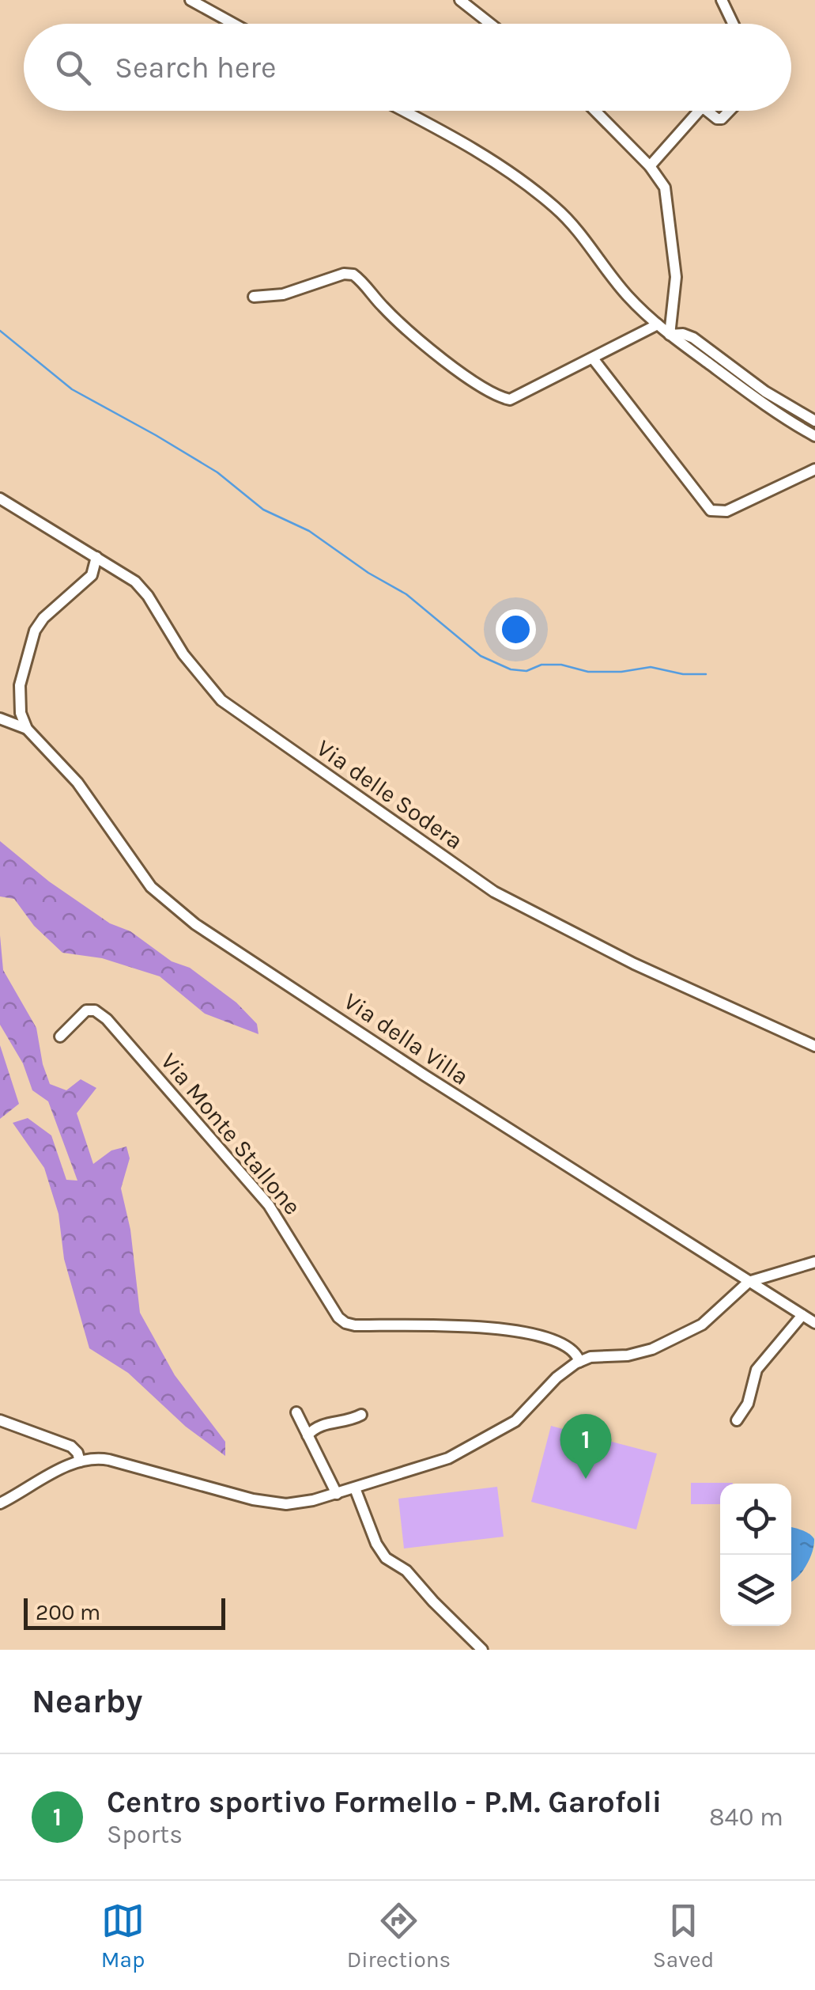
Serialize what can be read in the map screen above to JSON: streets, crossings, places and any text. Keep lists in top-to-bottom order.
{
  "streets": {
    "street": ["Via delle Sodera", "Via della Villa", "Via Monte Stallone"]
  },
  "scale_bar": "200 m",
  "page": {
    "search": "Search here",
    "pins": "1",
    "scale": "200 m",
    "heading": "Nearby",
    "list": [
      {
        "mark": "1",
        "name": "Centro sportivo Formello - P.M. Garofoli",
        "note": "Sports",
        "value": "840 m"
      }
    ],
    "nav": ["Map", "Directions", "Saved"]
  }
}
